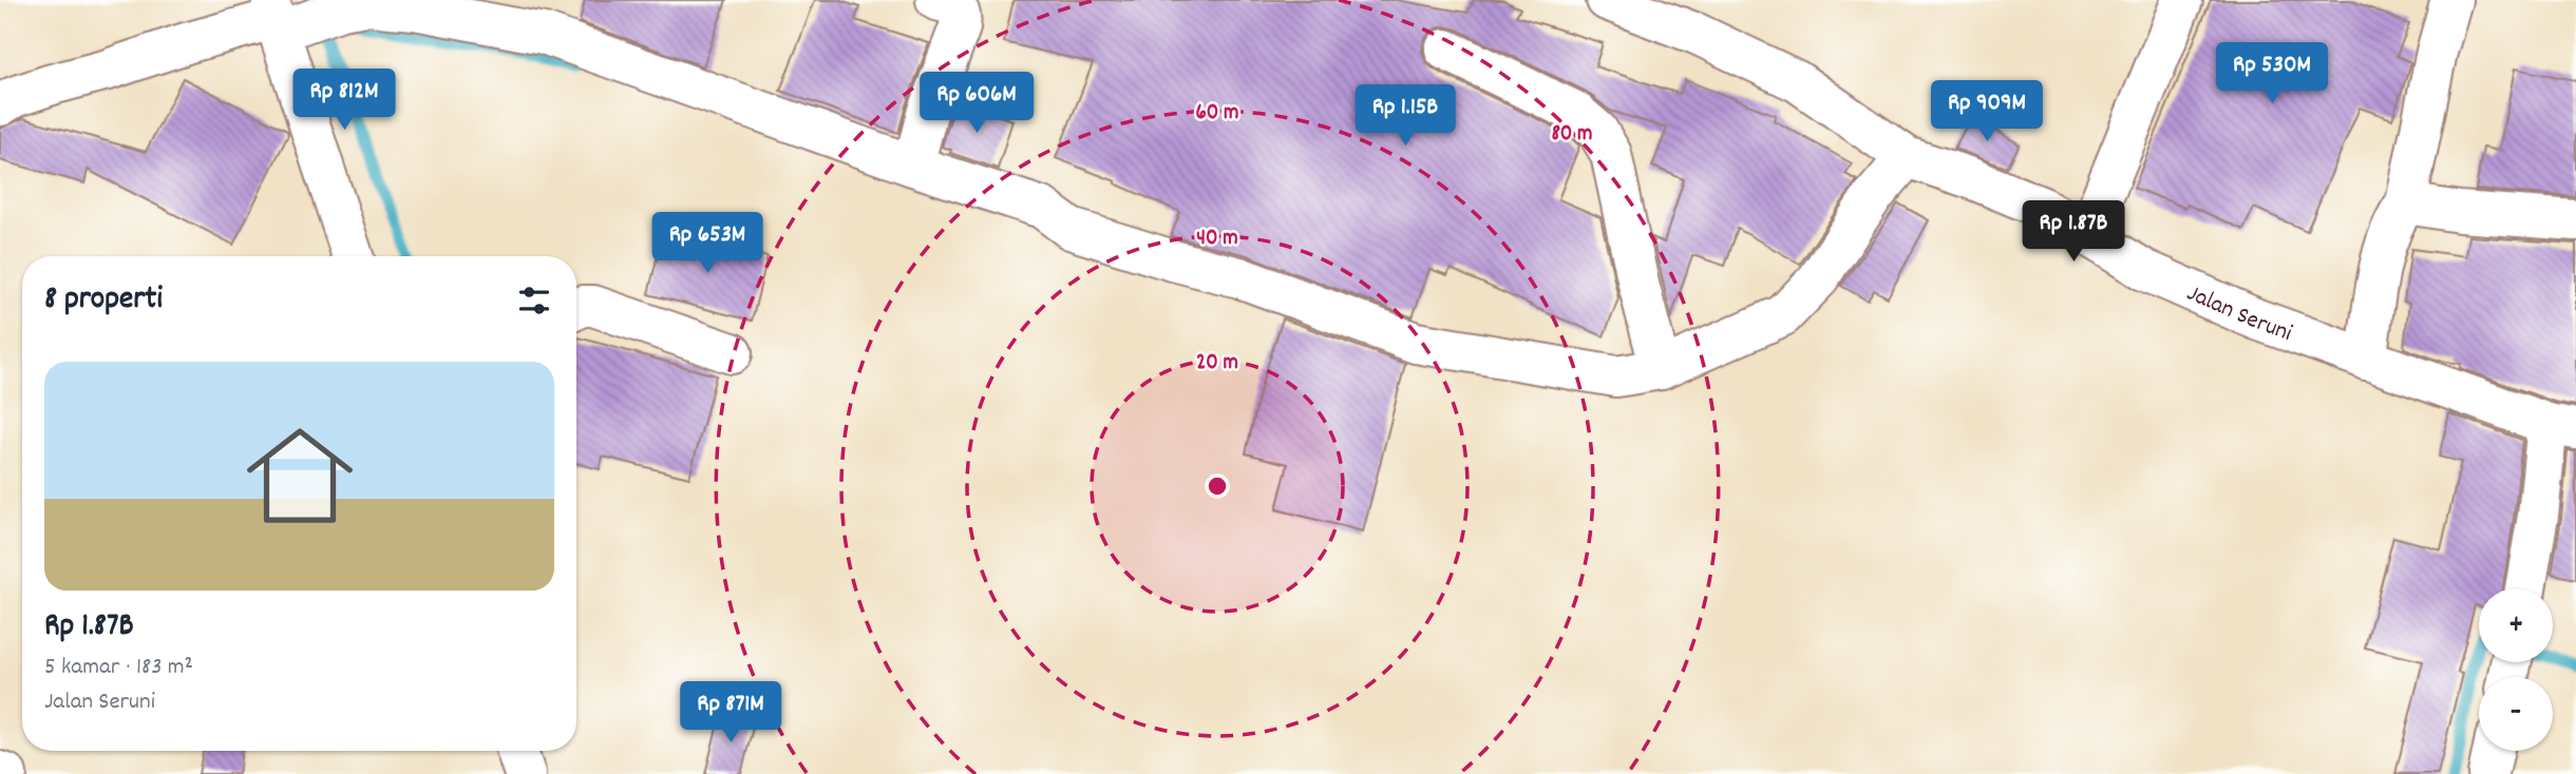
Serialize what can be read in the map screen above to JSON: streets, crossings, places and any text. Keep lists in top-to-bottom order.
{
  "streets": {
    "street": ["Jalan Seruni"]
  },
  "page": {
    "price": [
      "Rp 530M",
      "Rp 812M",
      "Rp 606M",
      "Rp 909M",
      "Rp 1.15B",
      "Rp 1.87B",
      "Rp 653M",
      "Rp 871M"
    ],
    "heading": "8 properti",
    "list": [
      {
        "name": "Rp 1.87B",
        "note": "5 kamar · 183 m² · Jalan Seruni"
      }
    ],
    "map_buttons": ["+", "−"]
  },
  "rings": [
    "60 m",
    "80 m",
    "40 m",
    "20 m"
  ]
}
